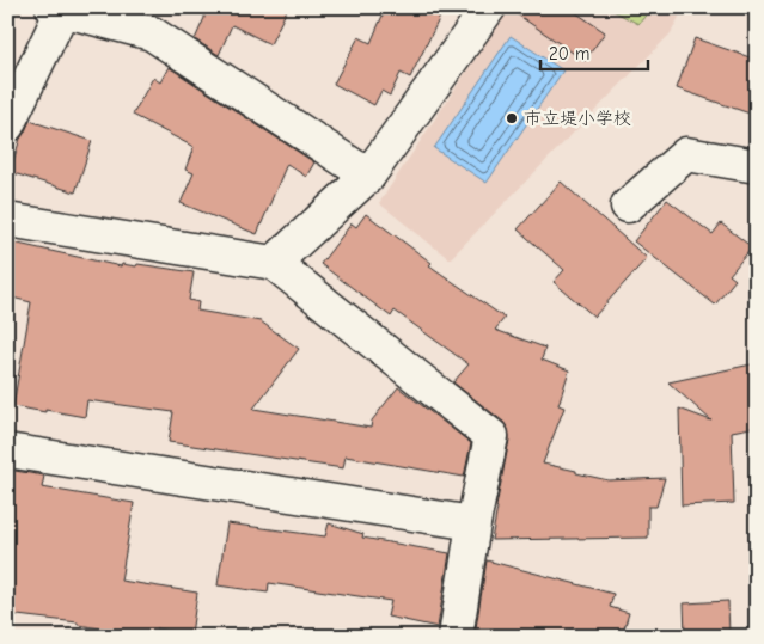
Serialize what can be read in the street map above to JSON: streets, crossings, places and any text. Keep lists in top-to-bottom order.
{
  "places": ["市立堤小学校"],
  "scale_bar": "20 m"
}
